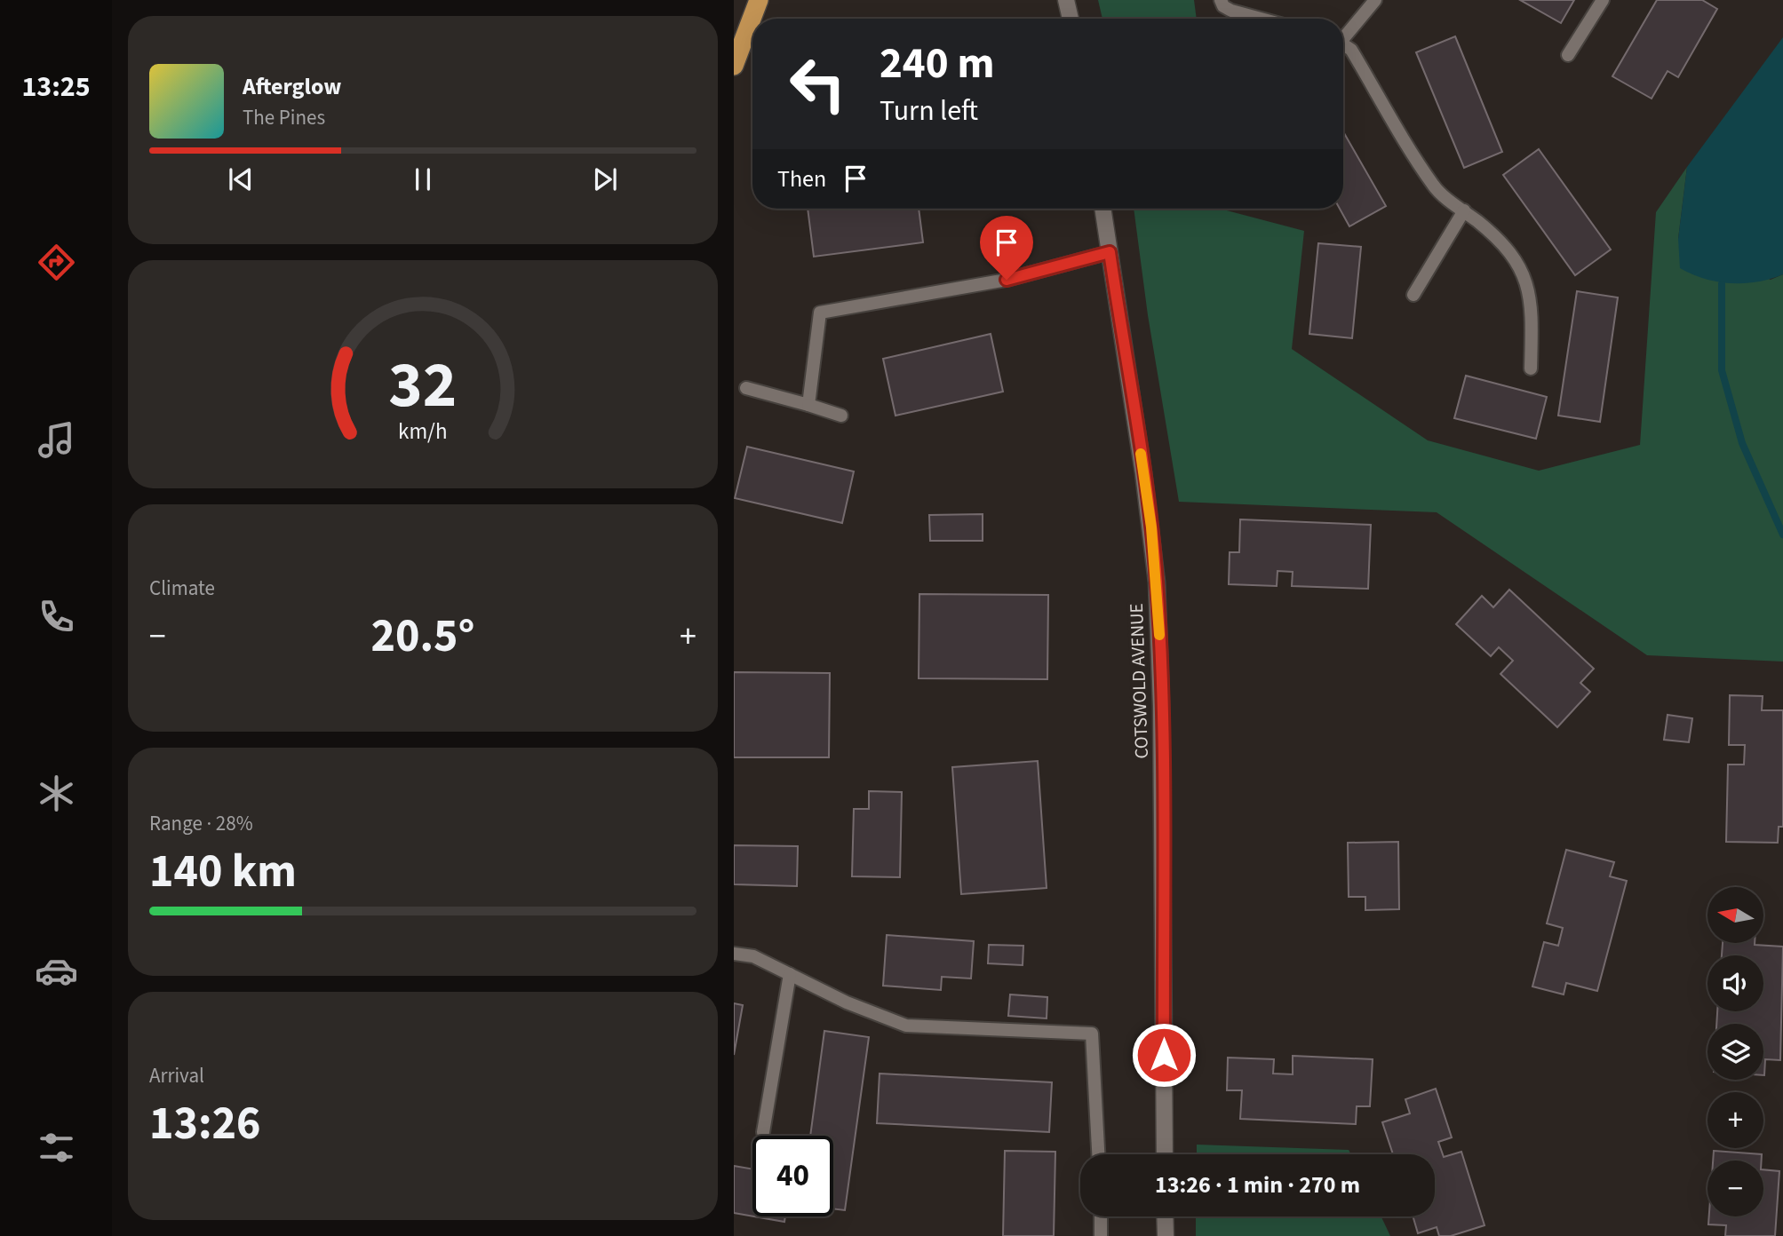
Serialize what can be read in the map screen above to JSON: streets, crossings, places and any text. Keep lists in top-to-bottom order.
{
  "streets": {
    "street": ["COTSWOLD AVENUE"]
  },
  "north": "left",
  "page": {
    "tabs": "13:25",
    "turn": ["240 m", "Turn left"],
    "song": ["Afterglow", "The Pines"],
    "then": "Then",
    "tile": [
      "Climate",
      ["Range · 28%", "140 km"],
      ["Arrival", "13:26"]
    ],
    "heat": ["−", "20.5°", "+"],
    "map_buttons": ["+", "−"],
    "limit": "40",
    "trip": "13:26 · 1 min · 270 m",
    "gauge": ["32", "km/h"]
  }
}
